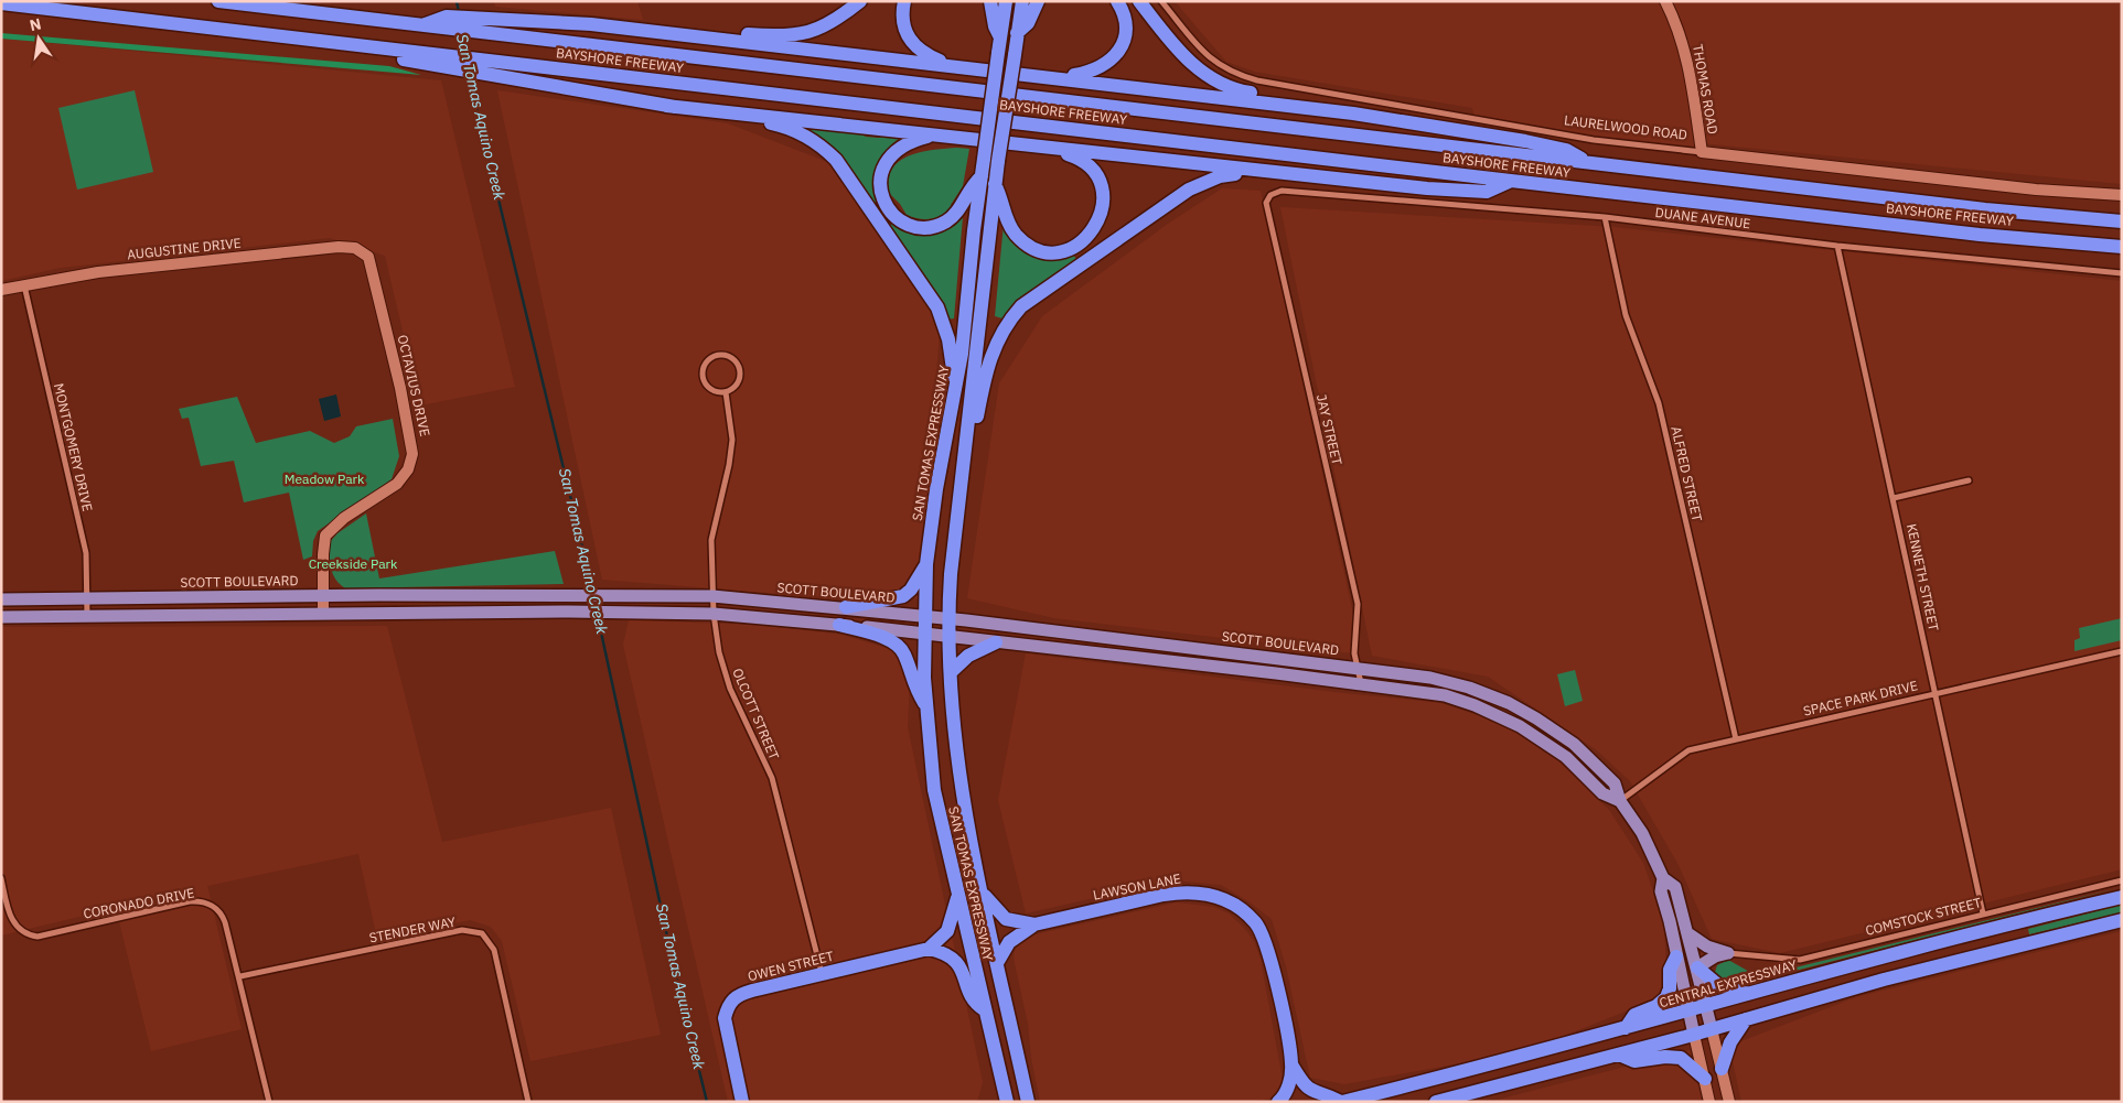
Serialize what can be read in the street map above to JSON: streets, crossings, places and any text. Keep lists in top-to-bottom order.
{
  "streets": {
    "highway": [
      "BAYSHORE FREEWAY",
      "SAN TOMAS EXPRESSWAY",
      "LAWSON LANE",
      "OWEN STREET",
      "CENTRAL EXPRESSWAY"
    ],
    "main road": ["SCOTT BOULEVARD"],
    "street": [
      "THOMAS ROAD",
      "LAURELWOOD ROAD",
      "DUANE AVENUE",
      "AUGUSTINE DRIVE",
      "OCTAVIUS DRIVE",
      "JAY STREET",
      "MONTGOMERY DRIVE",
      "ALFRED STREET",
      "KENNETH STREET",
      "SPACE PARK DRIVE",
      "OLCOTT STREET",
      "CORONADO DRIVE",
      "COMSTOCK STREET",
      "STENDER WAY"
    ]
  },
  "crossings": [
    ["THOMAS ROAD", "LAURELWOOD ROAD"],
    ["DUANE AVENUE", "JAY STREET"],
    ["DUANE AVENUE", "ALFRED STREET"],
    ["DUANE AVENUE", "KENNETH STREET"],
    ["AUGUSTINE DRIVE", "OCTAVIUS DRIVE"],
    ["AUGUSTINE DRIVE", "MONTGOMERY DRIVE"],
    ["OCTAVIUS DRIVE", "SCOTT BOULEVARD"],
    ["JAY STREET", "SCOTT BOULEVARD"],
    ["SAN TOMAS EXPRESSWAY", "SCOTT BOULEVARD"],
    ["MONTGOMERY DRIVE", "SCOTT BOULEVARD"],
    ["ALFRED STREET", "SPACE PARK DRIVE"],
    ["KENNETH STREET", "SPACE PARK DRIVE"],
    ["KENNETH STREET", "COMSTOCK STREET"],
    ["SCOTT BOULEVARD", "SPACE PARK DRIVE"],
    ["SCOTT BOULEVARD", "OLCOTT STREET"],
    ["SCOTT BOULEVARD", "CENTRAL EXPRESSWAY"],
    ["OLCOTT STREET", "OWEN STREET"],
    ["CORONADO DRIVE", "STENDER WAY"]
  ],
  "water": ["San Tomas Aquino Creek"],
  "parks": ["Meadow Park", "Creekside Park"],
  "north": "top"
}
